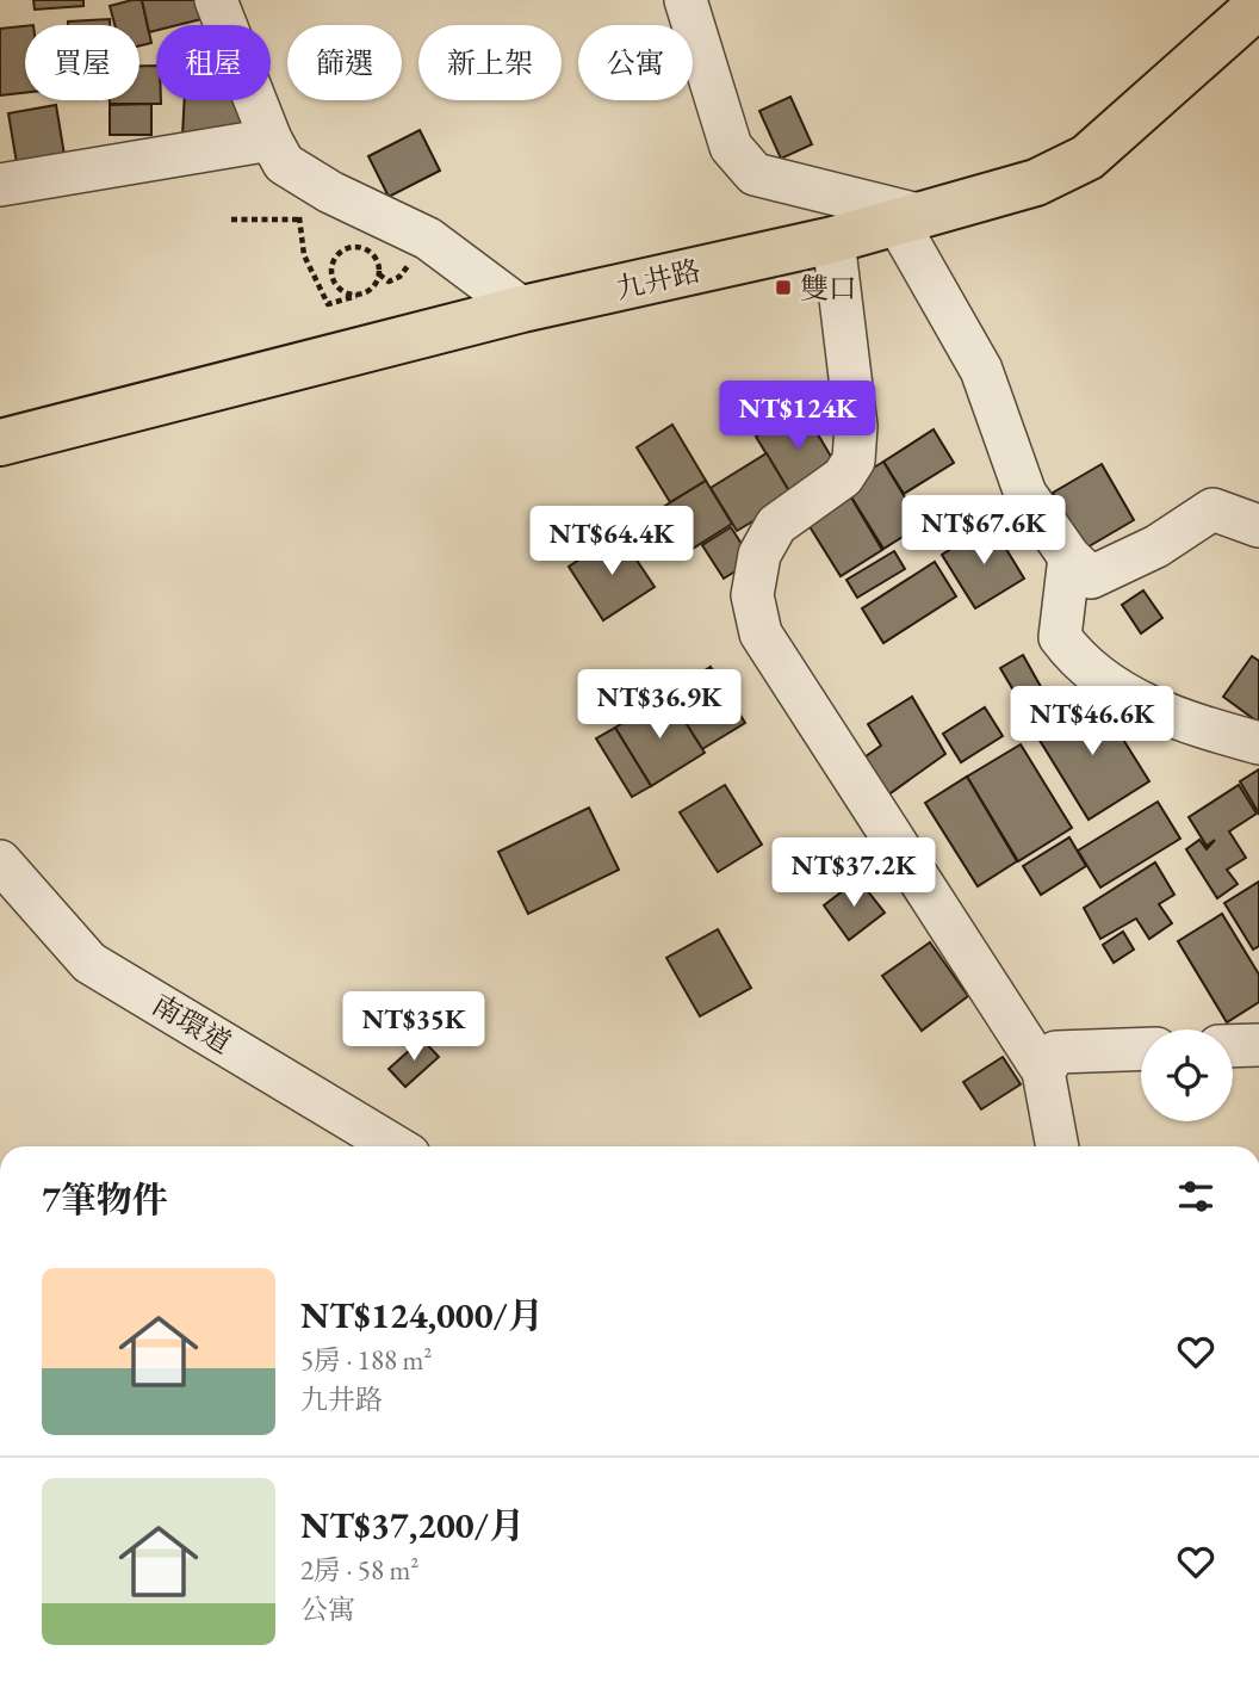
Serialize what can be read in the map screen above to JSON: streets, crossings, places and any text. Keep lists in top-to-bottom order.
{
  "streets": {
    "main road": ["九井路"],
    "street": ["南環道"]
  },
  "places": {
    "transit": ["雙口"]
  },
  "page": {
    "chip": [
      "買屋",
      "租屋",
      "篩選",
      "新上架",
      "公寓"
    ],
    "price": [
      "NT$124K",
      "NT$67.6K",
      "NT$64.4K",
      "NT$36.9K",
      "NT$46.6K",
      "NT$37.2K",
      "NT$35K"
    ],
    "heading": "7筆物件",
    "list": [
      {
        "name": "NT$124,000/月",
        "note": "5房 · 188 m² · 九井路"
      },
      {
        "name": "NT$37,200/月",
        "note": "2房 · 58 m² · 公寓"
      }
    ]
  }
}
